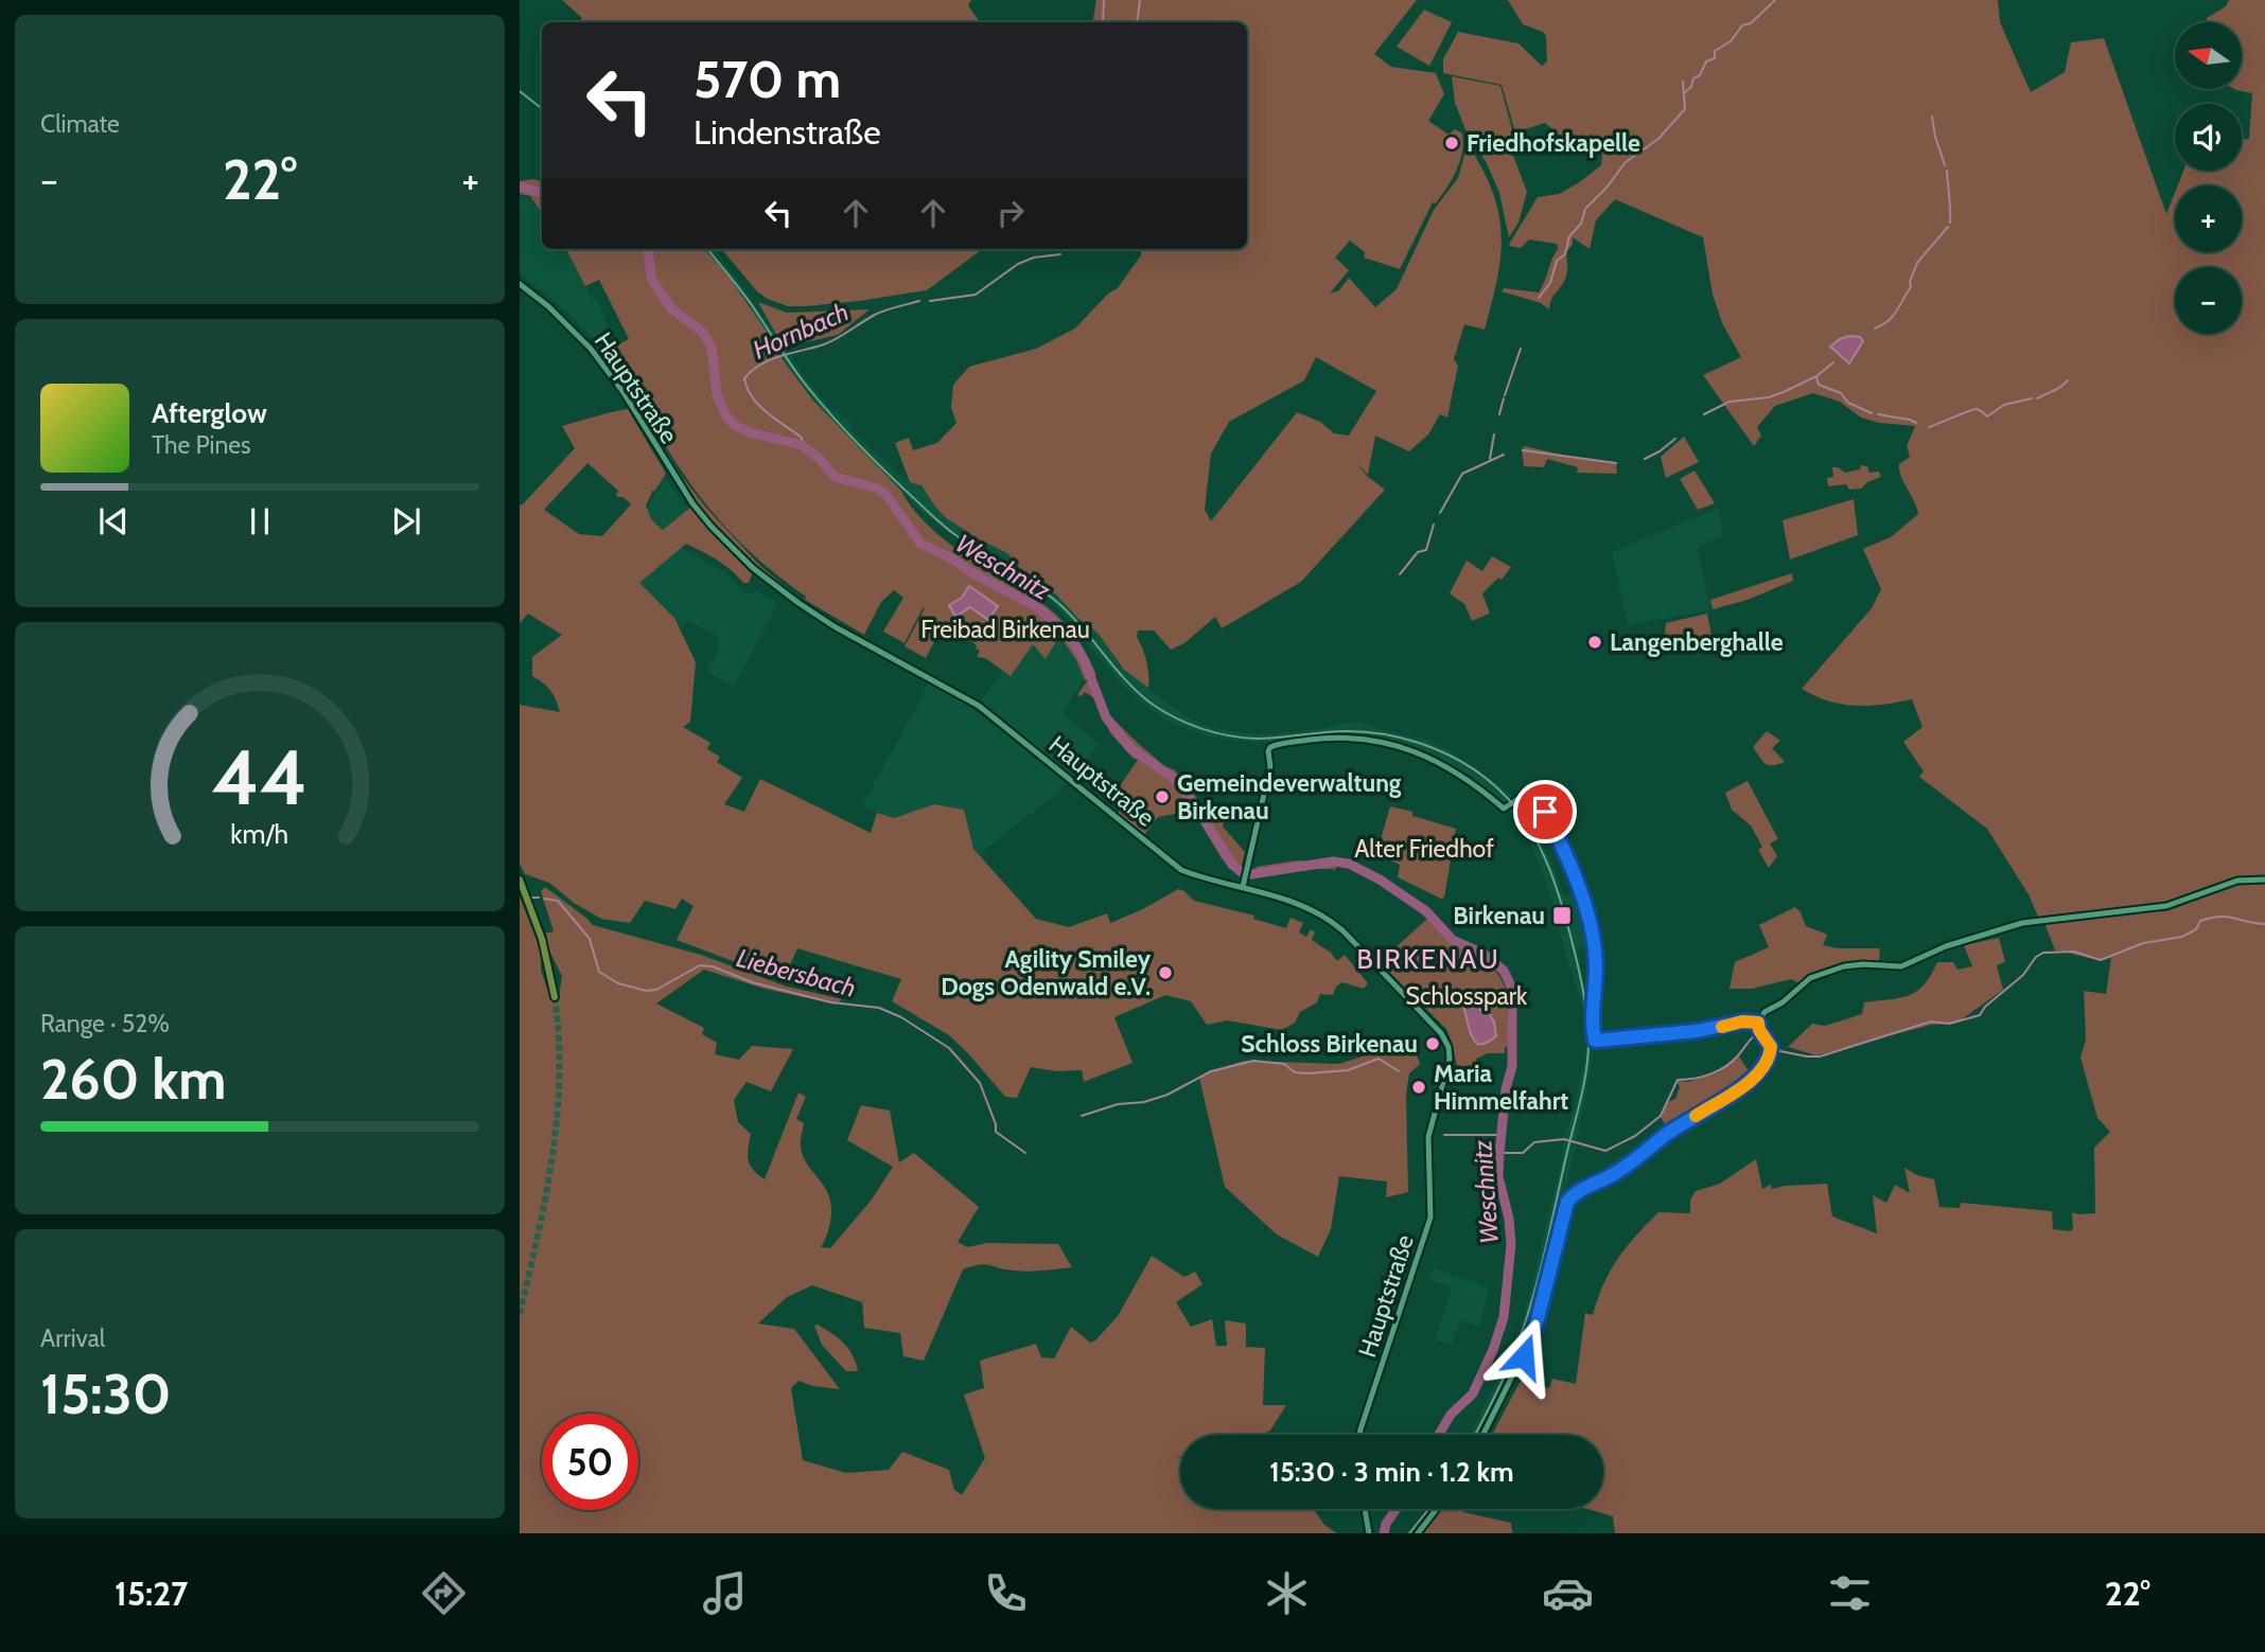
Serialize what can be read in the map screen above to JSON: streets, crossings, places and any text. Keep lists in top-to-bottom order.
{
  "streets": {
    "main road": ["Hauptstraße"]
  },
  "districts": ["BIRKENAU"],
  "water": ["Hornbach", "Weschnitz", "Liebersbach"],
  "parks": ["Freibad Birkenau", "Alter Friedhof", "Schlosspark"],
  "places": {
    "other": [
      "Friedhofskapelle",
      "Langenberghalle",
      "Gemeindeverwaltung Birkenau",
      "Agility Smiley Dogs Odenwald e.V.",
      "Schloss Birkenau",
      "Maria Himmelfahrt"
    ],
    "transit": ["Birkenau"]
  },
  "north": "left",
  "page": {
    "tile": [
      "Climate",
      ["Range · 52%", "260 km"],
      ["Arrival", "15:30"]
    ],
    "map_buttons": ["+", "−"],
    "turn": ["570 m", "Lindenstraße"],
    "heat": ["−", "22°", "+"],
    "song": ["Afterglow", "The Pines"],
    "limit": "50",
    "trip": "15:30 · 3 min · 1.2 km",
    "tabs": ["15:27", "22°"],
    "gauge": ["44", "km/h"]
  }
}
